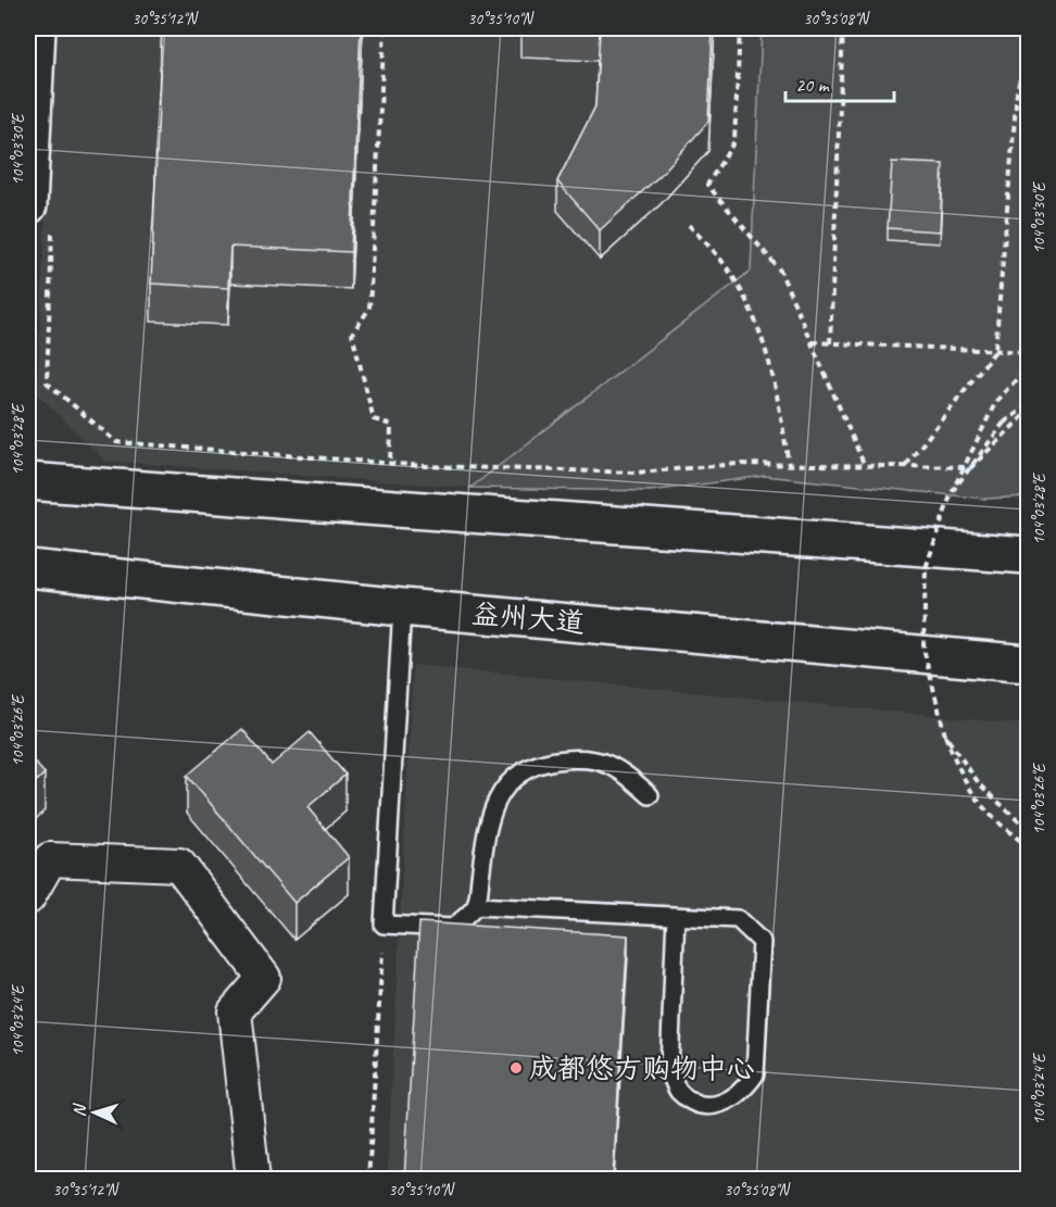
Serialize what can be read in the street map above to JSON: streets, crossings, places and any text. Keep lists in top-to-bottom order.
{
  "streets": {
    "main road": ["益州大道"]
  },
  "places": ["成都悠方购物中心"],
  "scale_bar": "20 m",
  "north": "left",
  "coordinates": [
    "30°35'12\"N",
    "30°35'10\"N",
    "30°35'08\"N",
    "104°03'30\"E",
    "104°03'28\"E",
    "104°03'26\"E",
    "104°03'24\"E"
  ]
}
